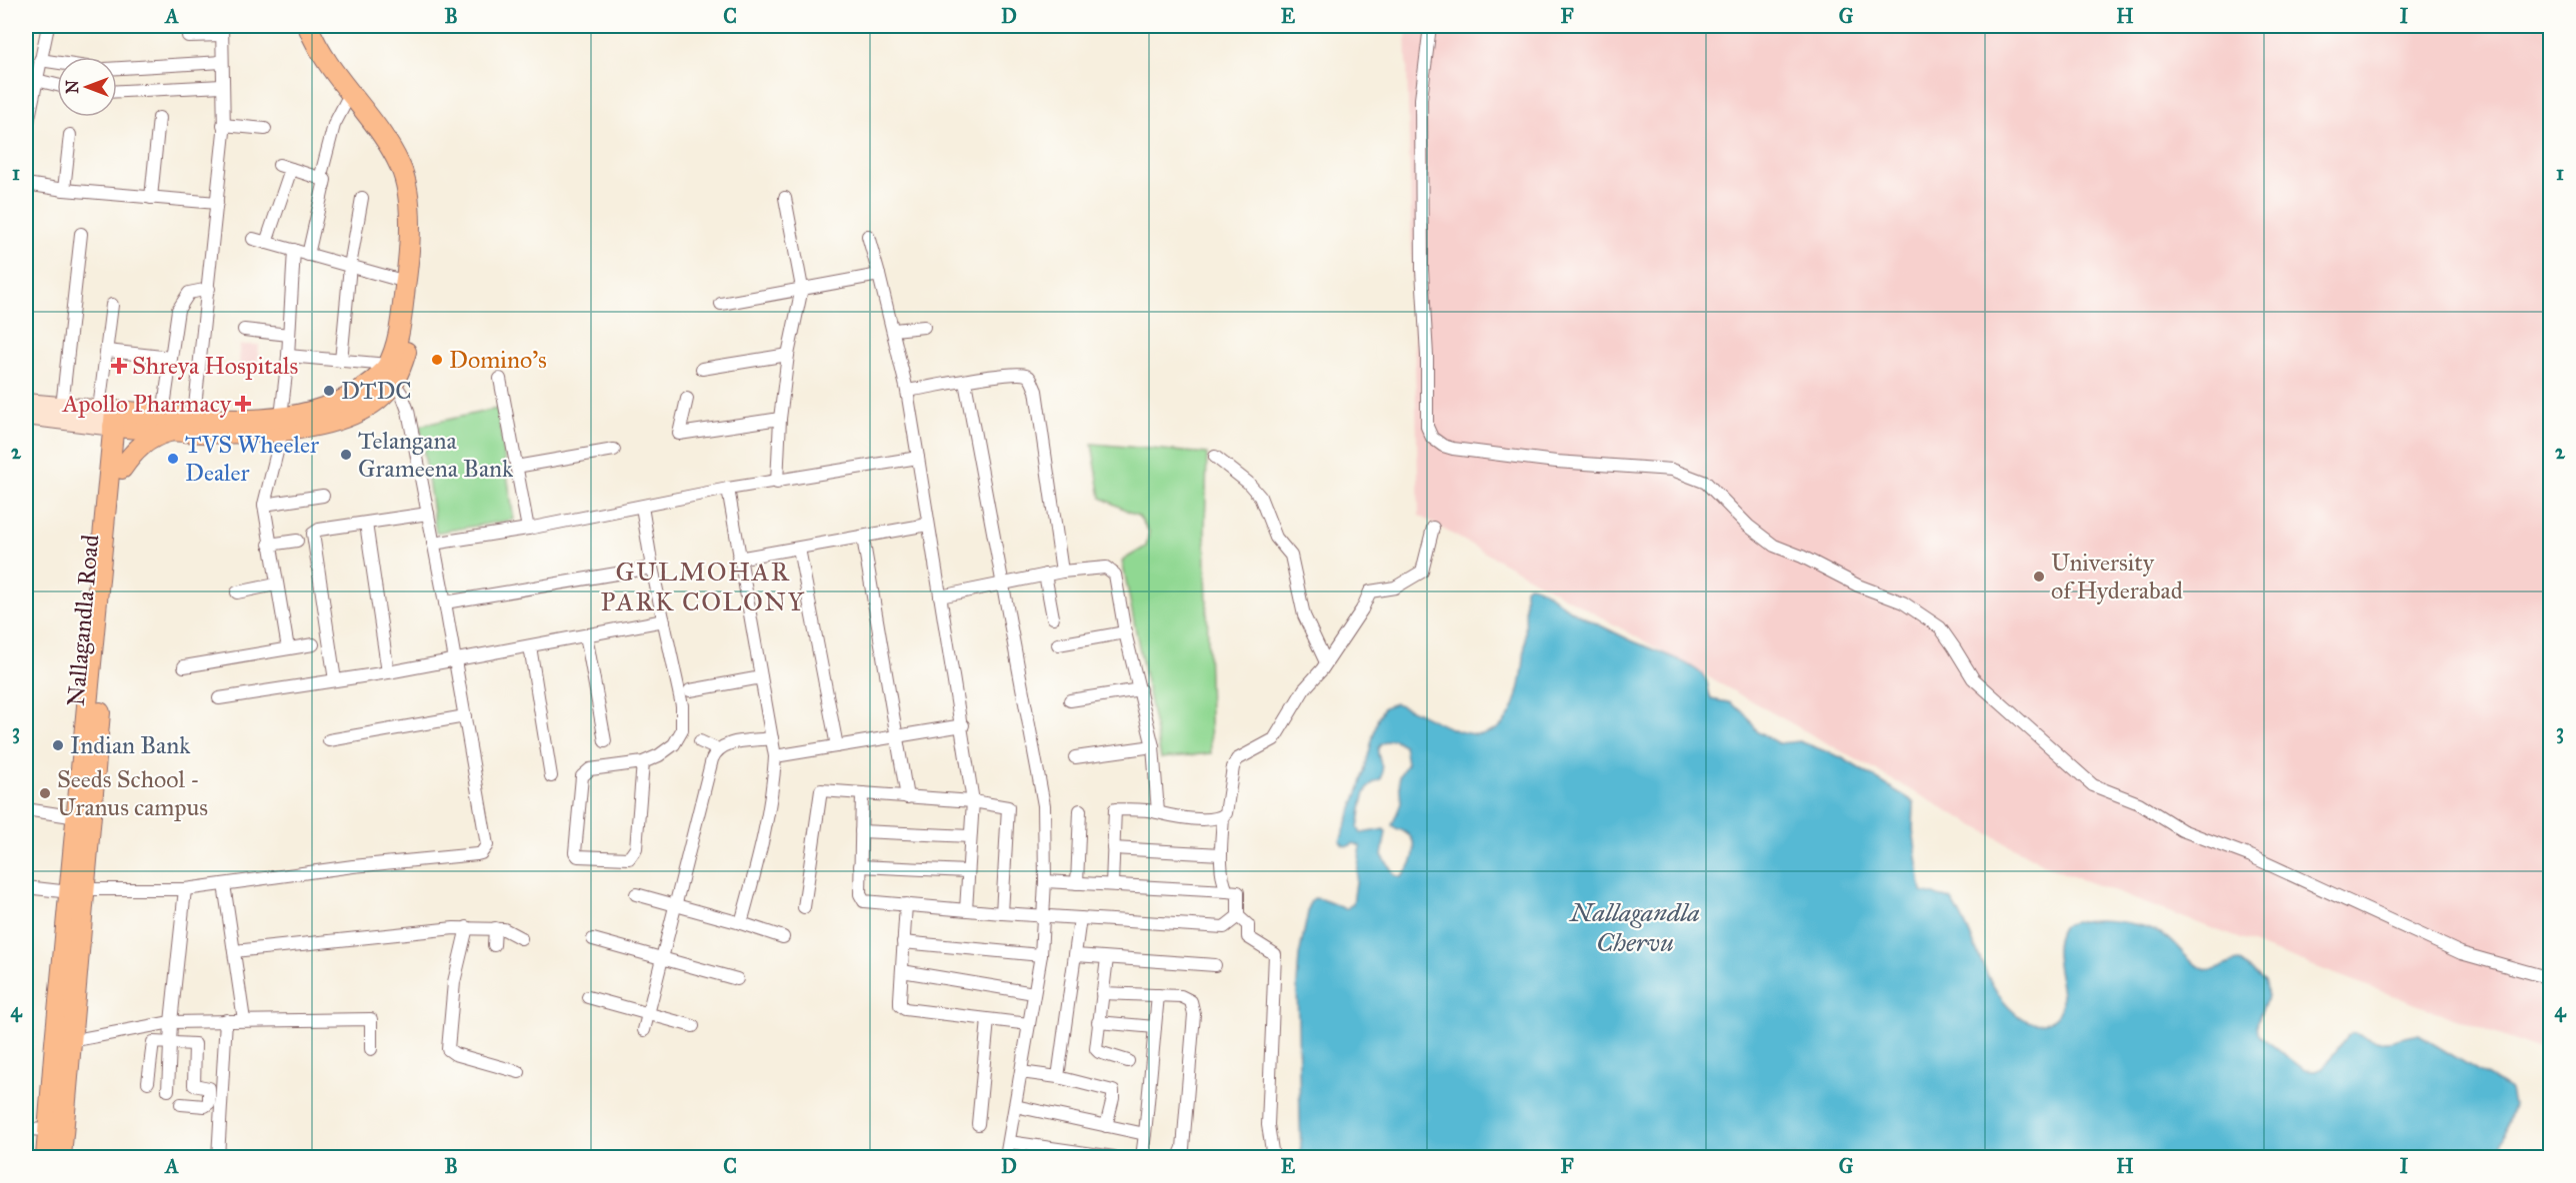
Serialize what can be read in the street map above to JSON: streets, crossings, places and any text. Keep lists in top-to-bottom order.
{
  "streets": {
    "main road": ["Nallagandla Road"]
  },
  "districts": ["GULMOHAR PARK COLONY"],
  "water": ["Nallagandla Chervu"],
  "places": {
    "other": [
      "Domino's",
      "DTDC",
      "Telangana Grameena Bank",
      "TVS Wheeler Dealer",
      "University of Hyderabad",
      "Indian Bank",
      "Seeds School - Uranus campus"
    ],
    "health": ["Shreya Hospitals", "Apollo Pharmacy"]
  },
  "north": "left",
  "grid": {
    "columns": [
      "A",
      "B",
      "C",
      "D",
      "E",
      "F",
      "G",
      "H",
      "I"
    ],
    "rows": [
      "1",
      "2",
      "3",
      "4"
    ]
  }
}
